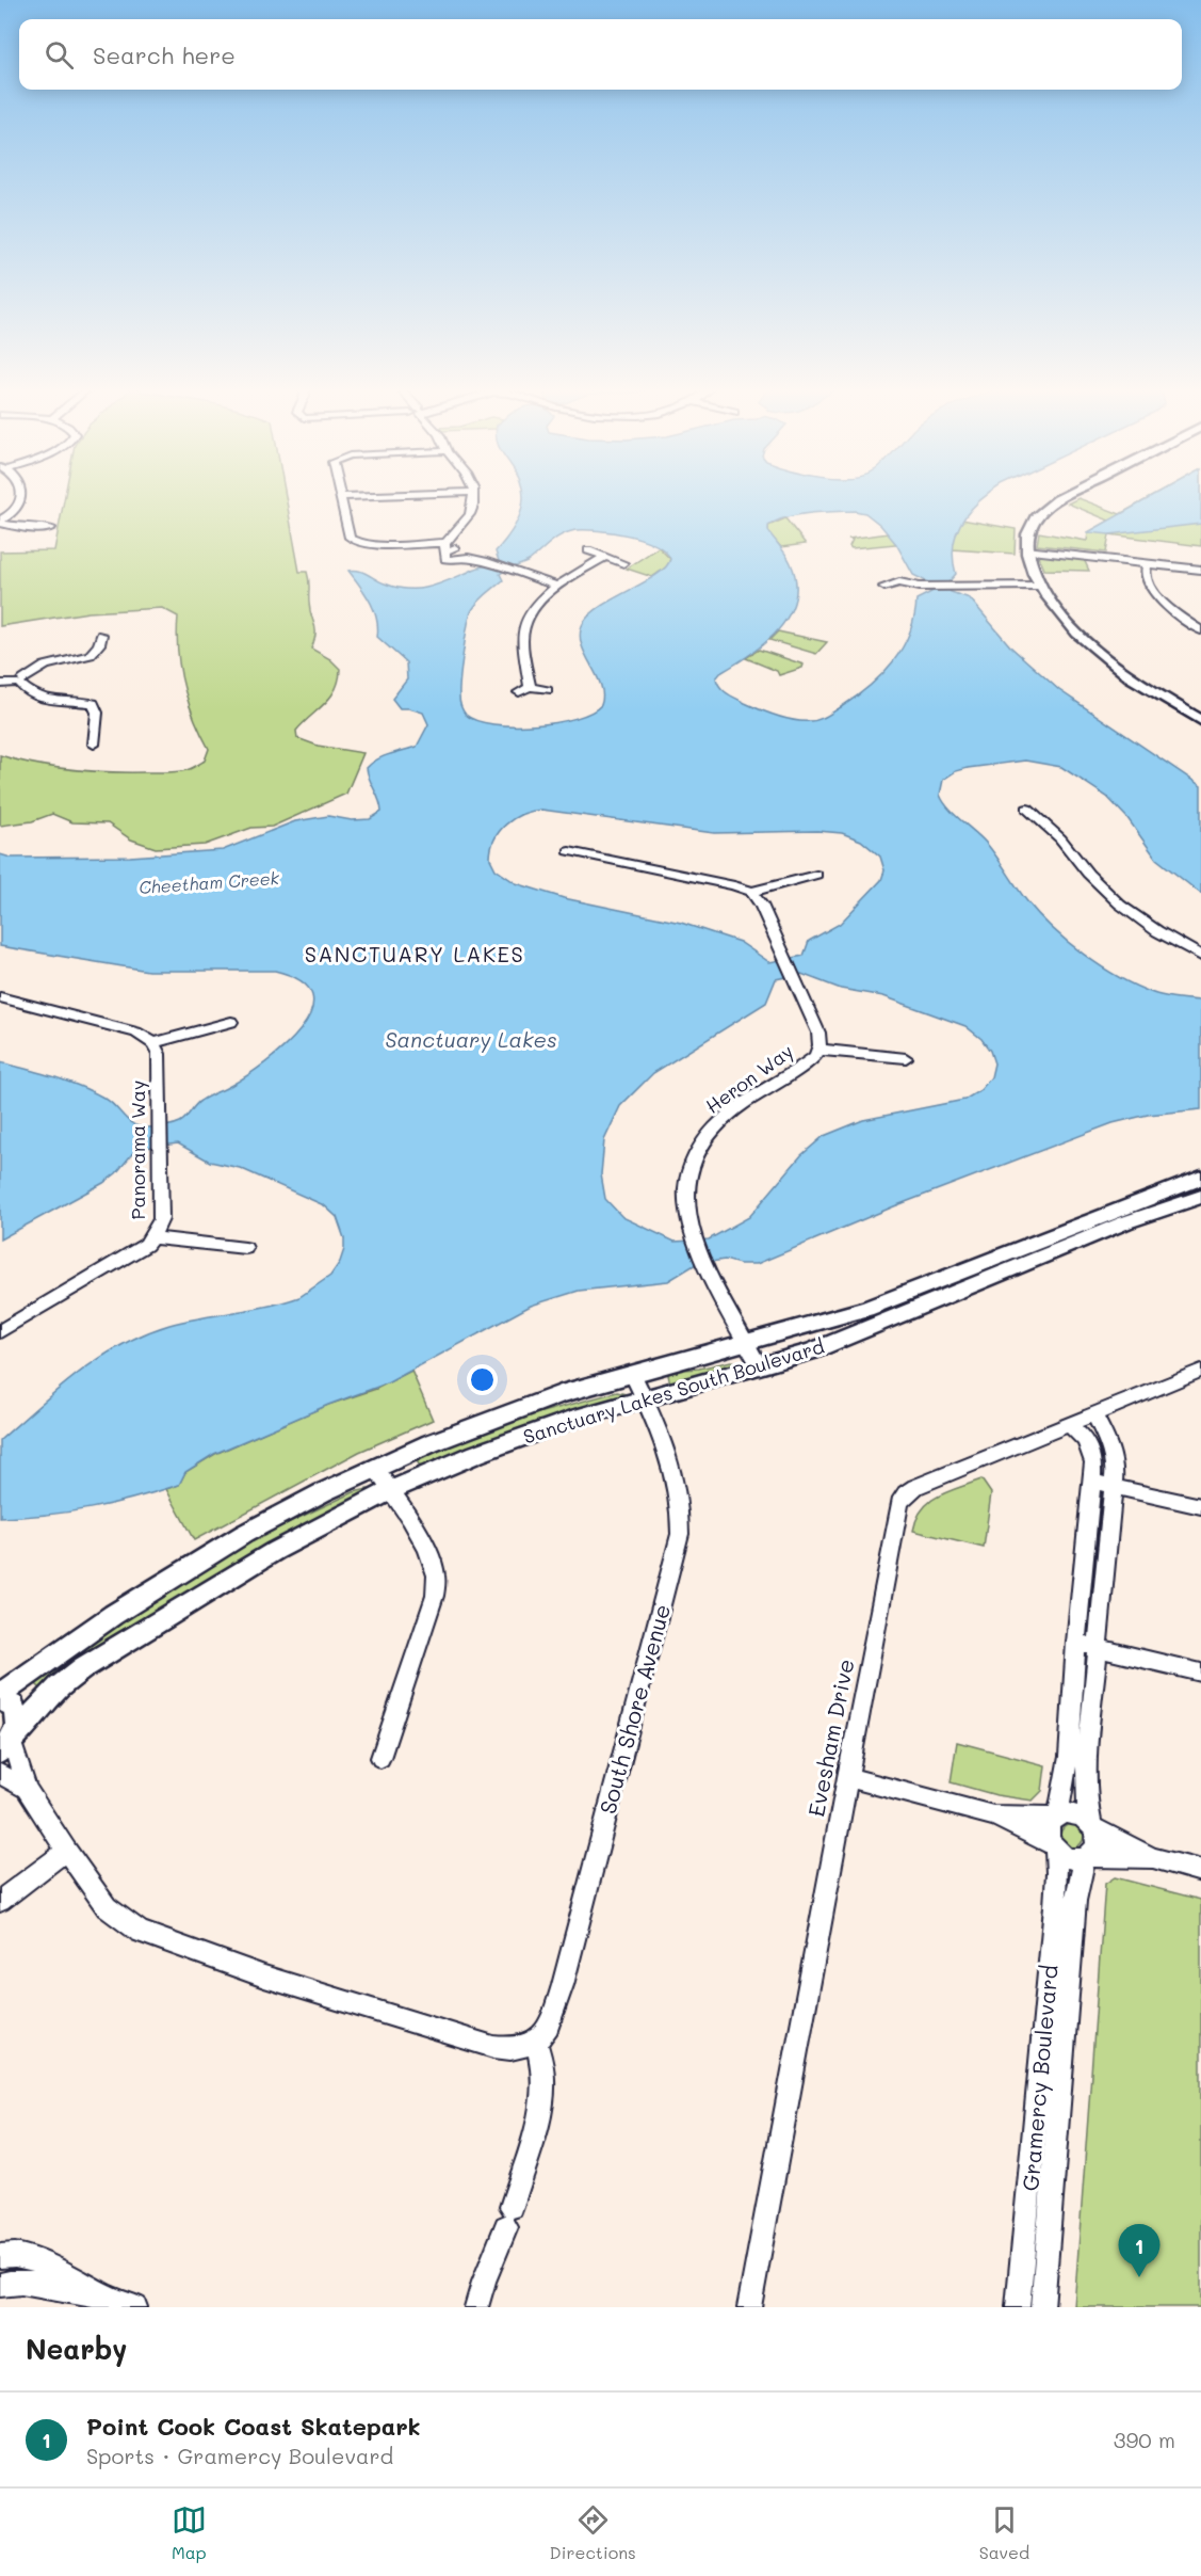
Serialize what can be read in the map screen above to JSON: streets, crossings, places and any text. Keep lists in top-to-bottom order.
{
  "streets": {
    "street": [
      "Heron Way",
      "Panorama Way",
      "Sanctuary Lakes South Boulevard",
      "South Shore Avenue",
      "Evesham Drive",
      "Gramercy Boulevard"
    ]
  },
  "crossings": [
    ["Heron Way", "Sanctuary Lakes South Boulevard"],
    ["Sanctuary Lakes South Boulevard", "South Shore Avenue"]
  ],
  "districts": ["SANCTUARY LAKES"],
  "water": ["Cheetham Creek", "Sanctuary Lakes"],
  "page": {
    "search": "Search here",
    "pins": "1",
    "heading": "Nearby",
    "list": [
      {
        "mark": "1",
        "name": "Point Cook Coast Skatepark",
        "note": "Sports · Gramercy Boulevard",
        "value": "390 m"
      }
    ],
    "nav": ["Map", "Directions", "Saved"]
  }
}
